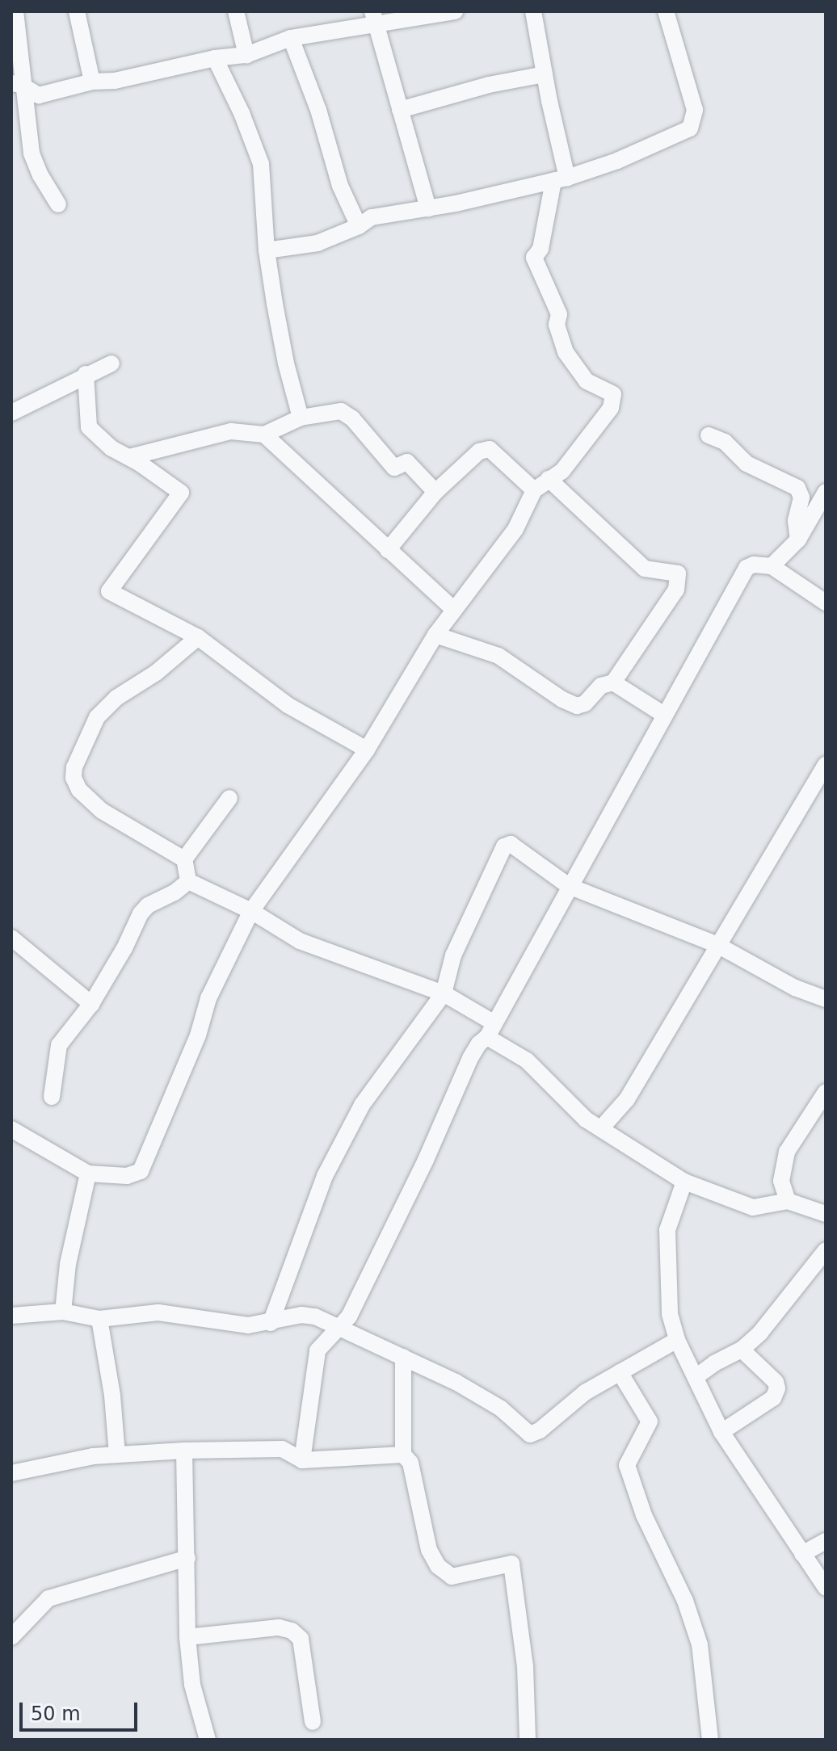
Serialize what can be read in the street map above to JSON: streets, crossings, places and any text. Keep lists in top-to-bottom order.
{
  "scale_bar": "50 m"
}
